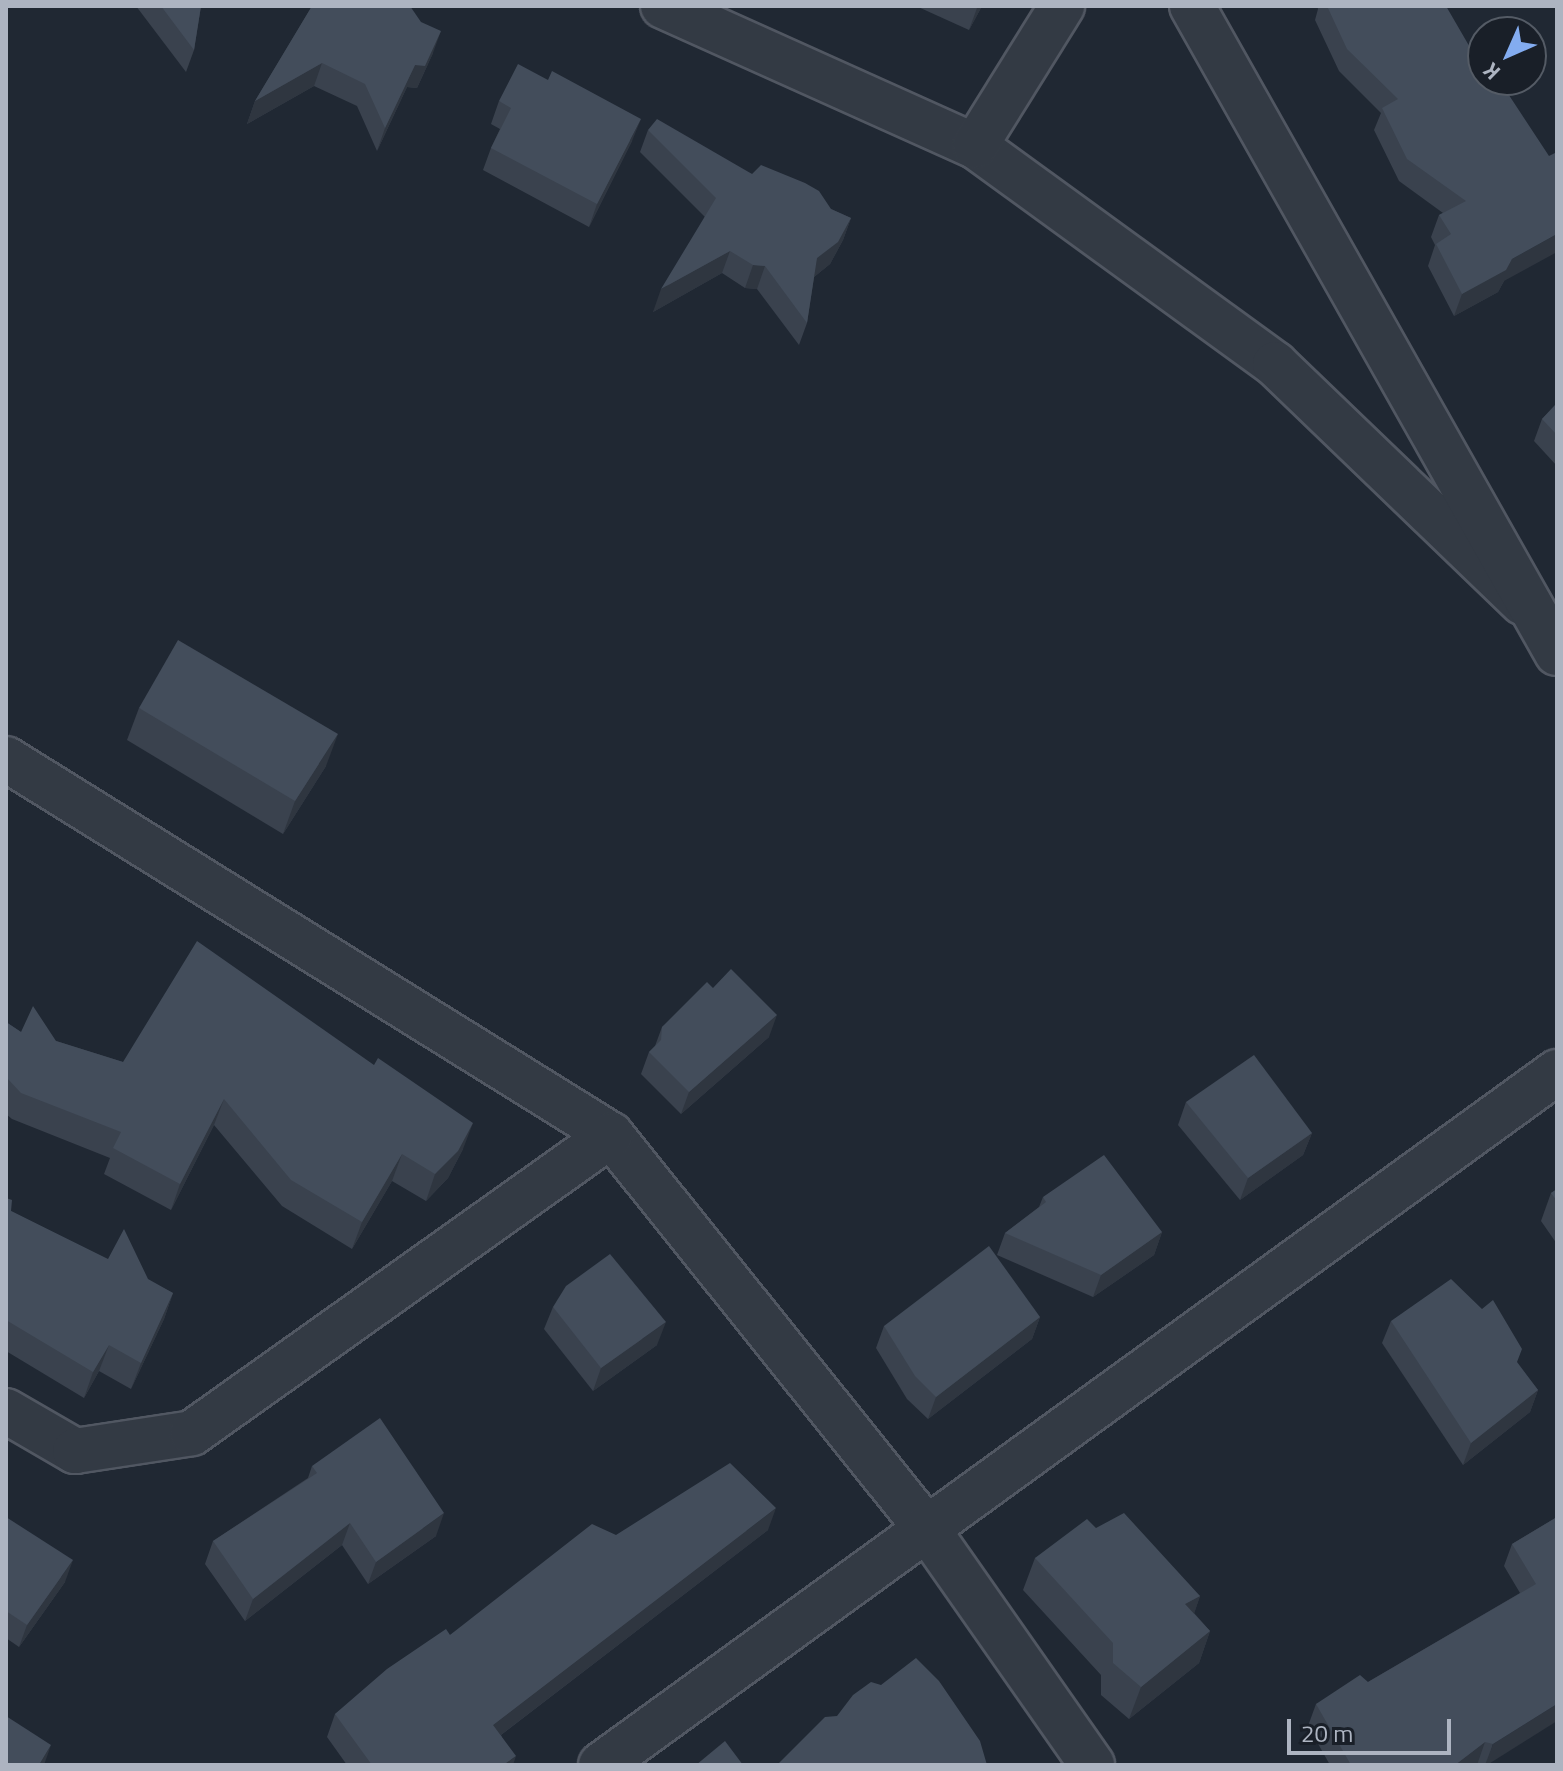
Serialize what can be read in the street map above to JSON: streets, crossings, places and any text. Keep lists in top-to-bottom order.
{
  "scale_bar": "20 m",
  "north": "bottom left"
}
